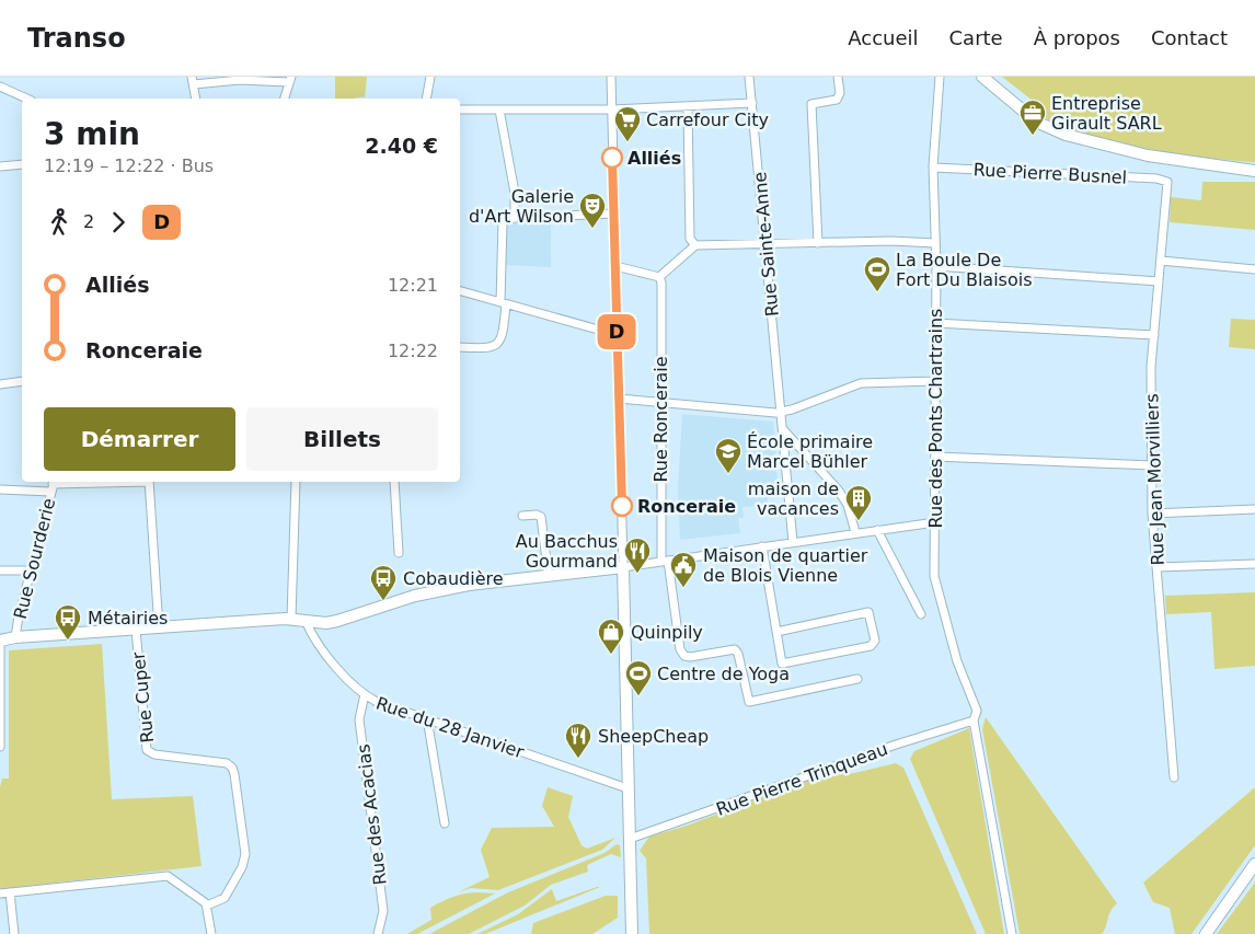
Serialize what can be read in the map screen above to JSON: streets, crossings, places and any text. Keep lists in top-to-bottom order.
{
  "streets": {
    "street": [
      "Rue Pierre Busnel",
      "Rue Sainte-Anne",
      "Rue des Ponts Chartrains",
      "Rue Ronceraie",
      "Rue Jean Morvilliers",
      "Rue Sourderie",
      "Rue Cuper",
      "Rue du 28 Janvier",
      "Rue Pierre Trinqueau",
      "Rue des Acacias"
    ]
  },
  "crossings": [
    ["Rue Pierre Busnel", "Rue des Ponts Chartrains"],
    ["Rue Pierre Busnel", "Rue Jean Morvilliers"],
    ["Rue des Ponts Chartrains", "Rue Pierre Trinqueau"],
    ["Rue du 28 Janvier", "Rue des Acacias"]
  ],
  "places": {
    "office": ["Entreprise Girault SARL"],
    "supermarket": ["Carrefour City"],
    "other": ["Alliés", "Ronceraie"],
    "theatre": ["Galerie d'Art Wilson"],
    "sports": ["La Boule De Fort Du Blaisois", "Centre de Yoga"],
    "school or university": ["École primaire Marcel Bühler"],
    "building": ["maison de vacances"],
    "restaurant": ["Au Bacchus Gourmand", "SheepCheap"],
    "public building": ["Maison de quartier de Blois Vienne"],
    "bus stop": ["Cobaudière", "Métairies"],
    "shop": ["Quinpily"]
  },
  "lines": ["bus line D"],
  "page": {
    "header": "Transo",
    "nav": [
      "Accueil",
      "Carte",
      "À propos",
      "Contact"
    ],
    "on_map": "D",
    "heading": ["3 min", "12:19 – 12:22 · Bus", "2.40 €"],
    "legs": ["2", "D"],
    "list": [
      {
        "name": "Alliés",
        "value": "12:21"
      },
      {
        "name": "Ronceraie",
        "value": "12:22"
      }
    ],
    "buttons": ["Démarrer", "Billets"]
  }
}
